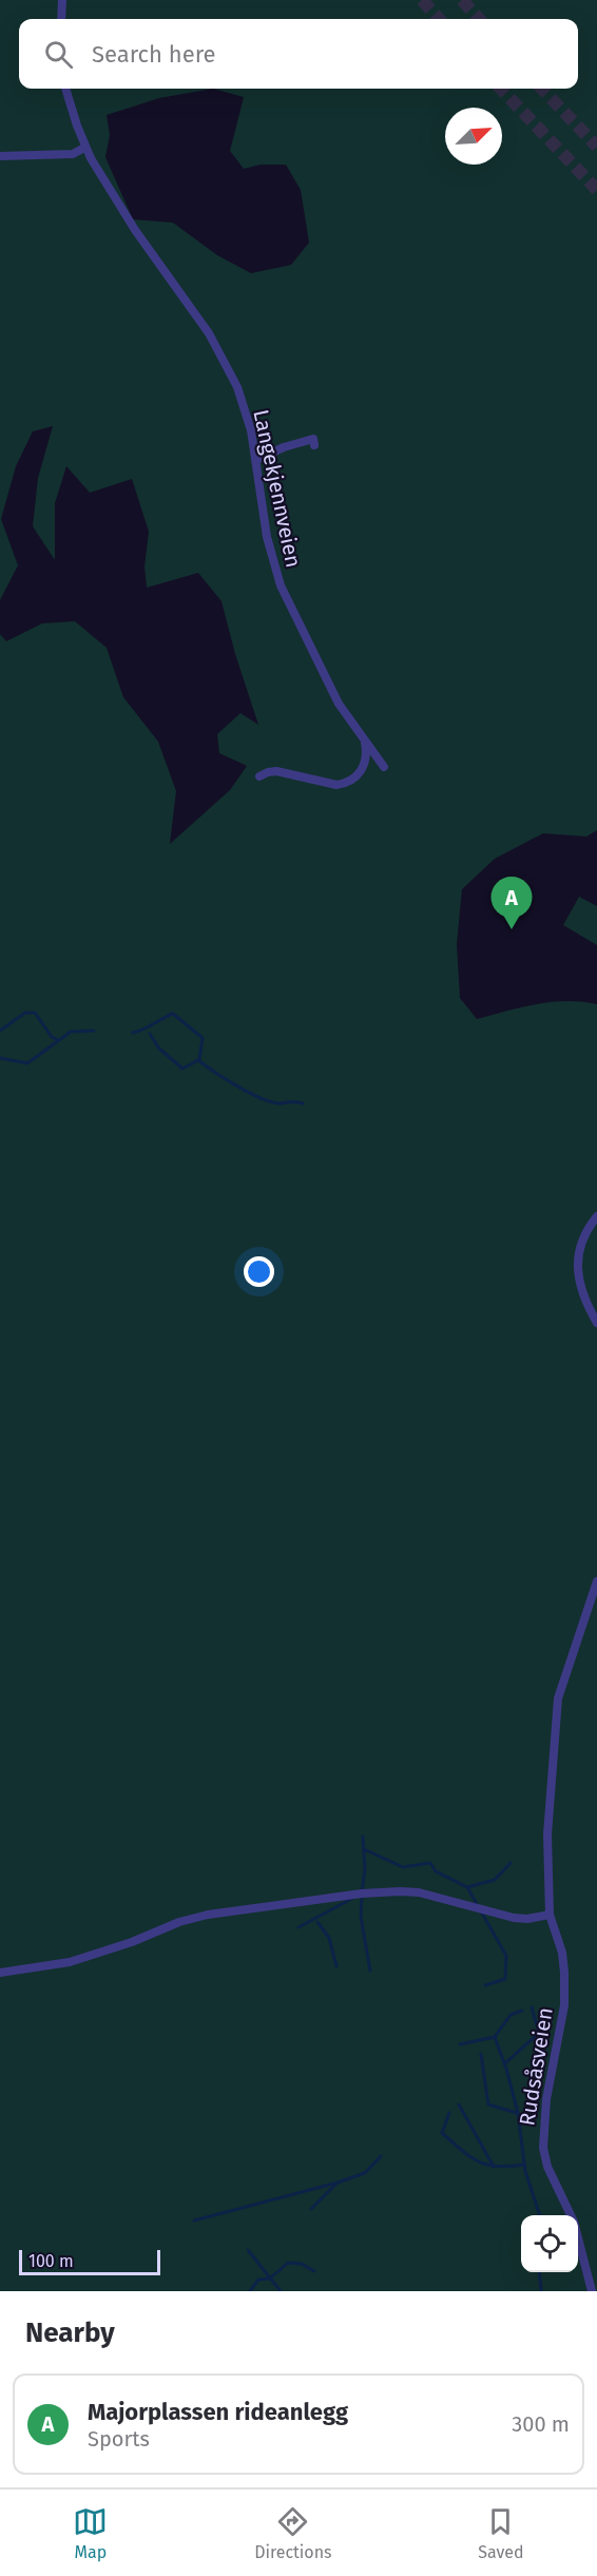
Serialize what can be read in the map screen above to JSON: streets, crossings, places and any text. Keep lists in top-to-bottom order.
{
  "streets": {
    "street": ["Langekjennveien", "Rudsåsveien"]
  },
  "scale_bar": "100 m",
  "north": "top right",
  "page": {
    "search": "Search here",
    "pins": "A",
    "scale": "100 m",
    "heading": "Nearby",
    "list": [
      {
        "mark": "A",
        "name": "Majorplassen rideanlegg",
        "note": "Sports",
        "value": "300 m"
      }
    ],
    "nav": ["Map", "Directions", "Saved"]
  }
}
